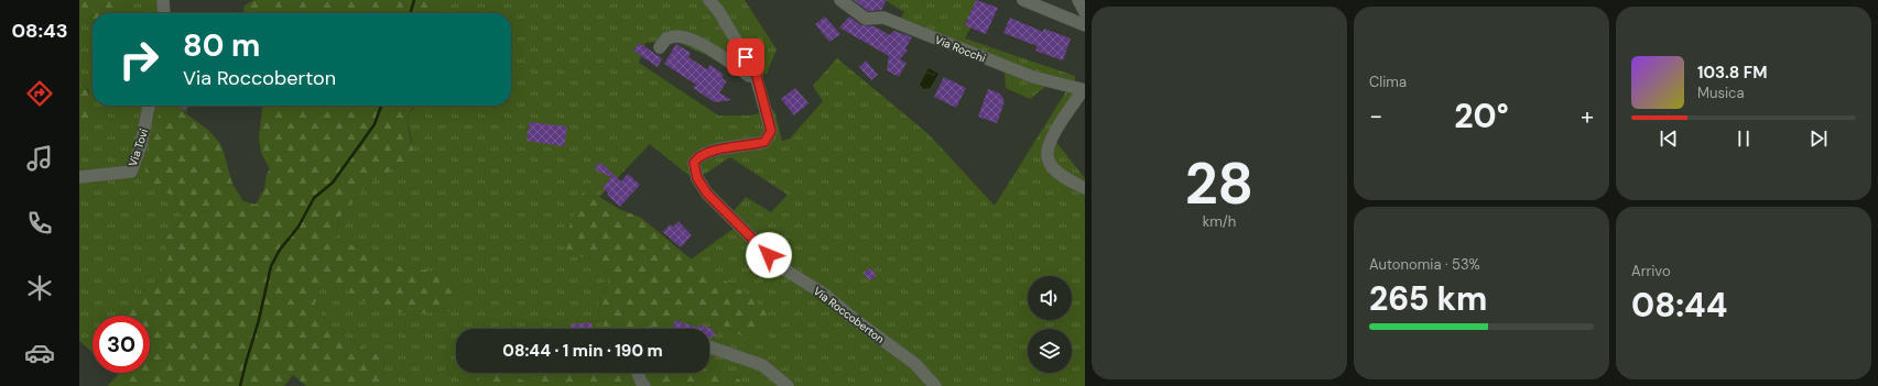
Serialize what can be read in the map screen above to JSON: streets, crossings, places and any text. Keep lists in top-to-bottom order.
{
  "streets": {
    "street": ["Via Rocchi", "Via Tovi", "Via Roccoberton"]
  },
  "page": {
    "tabs": "08:43",
    "tile": [
      ["28", "km/h"],
      "Clima",
      ["Autonomia · 53%", "265 km"],
      ["Arrivo", "08:44"]
    ],
    "turn": ["80 m", "Via Roccoberton"],
    "song": ["103.8 FM", "Musica"],
    "heat": ["−", "20°", "+"],
    "limit": "30",
    "trip": "08:44 · 1 min · 190 m"
  }
}
